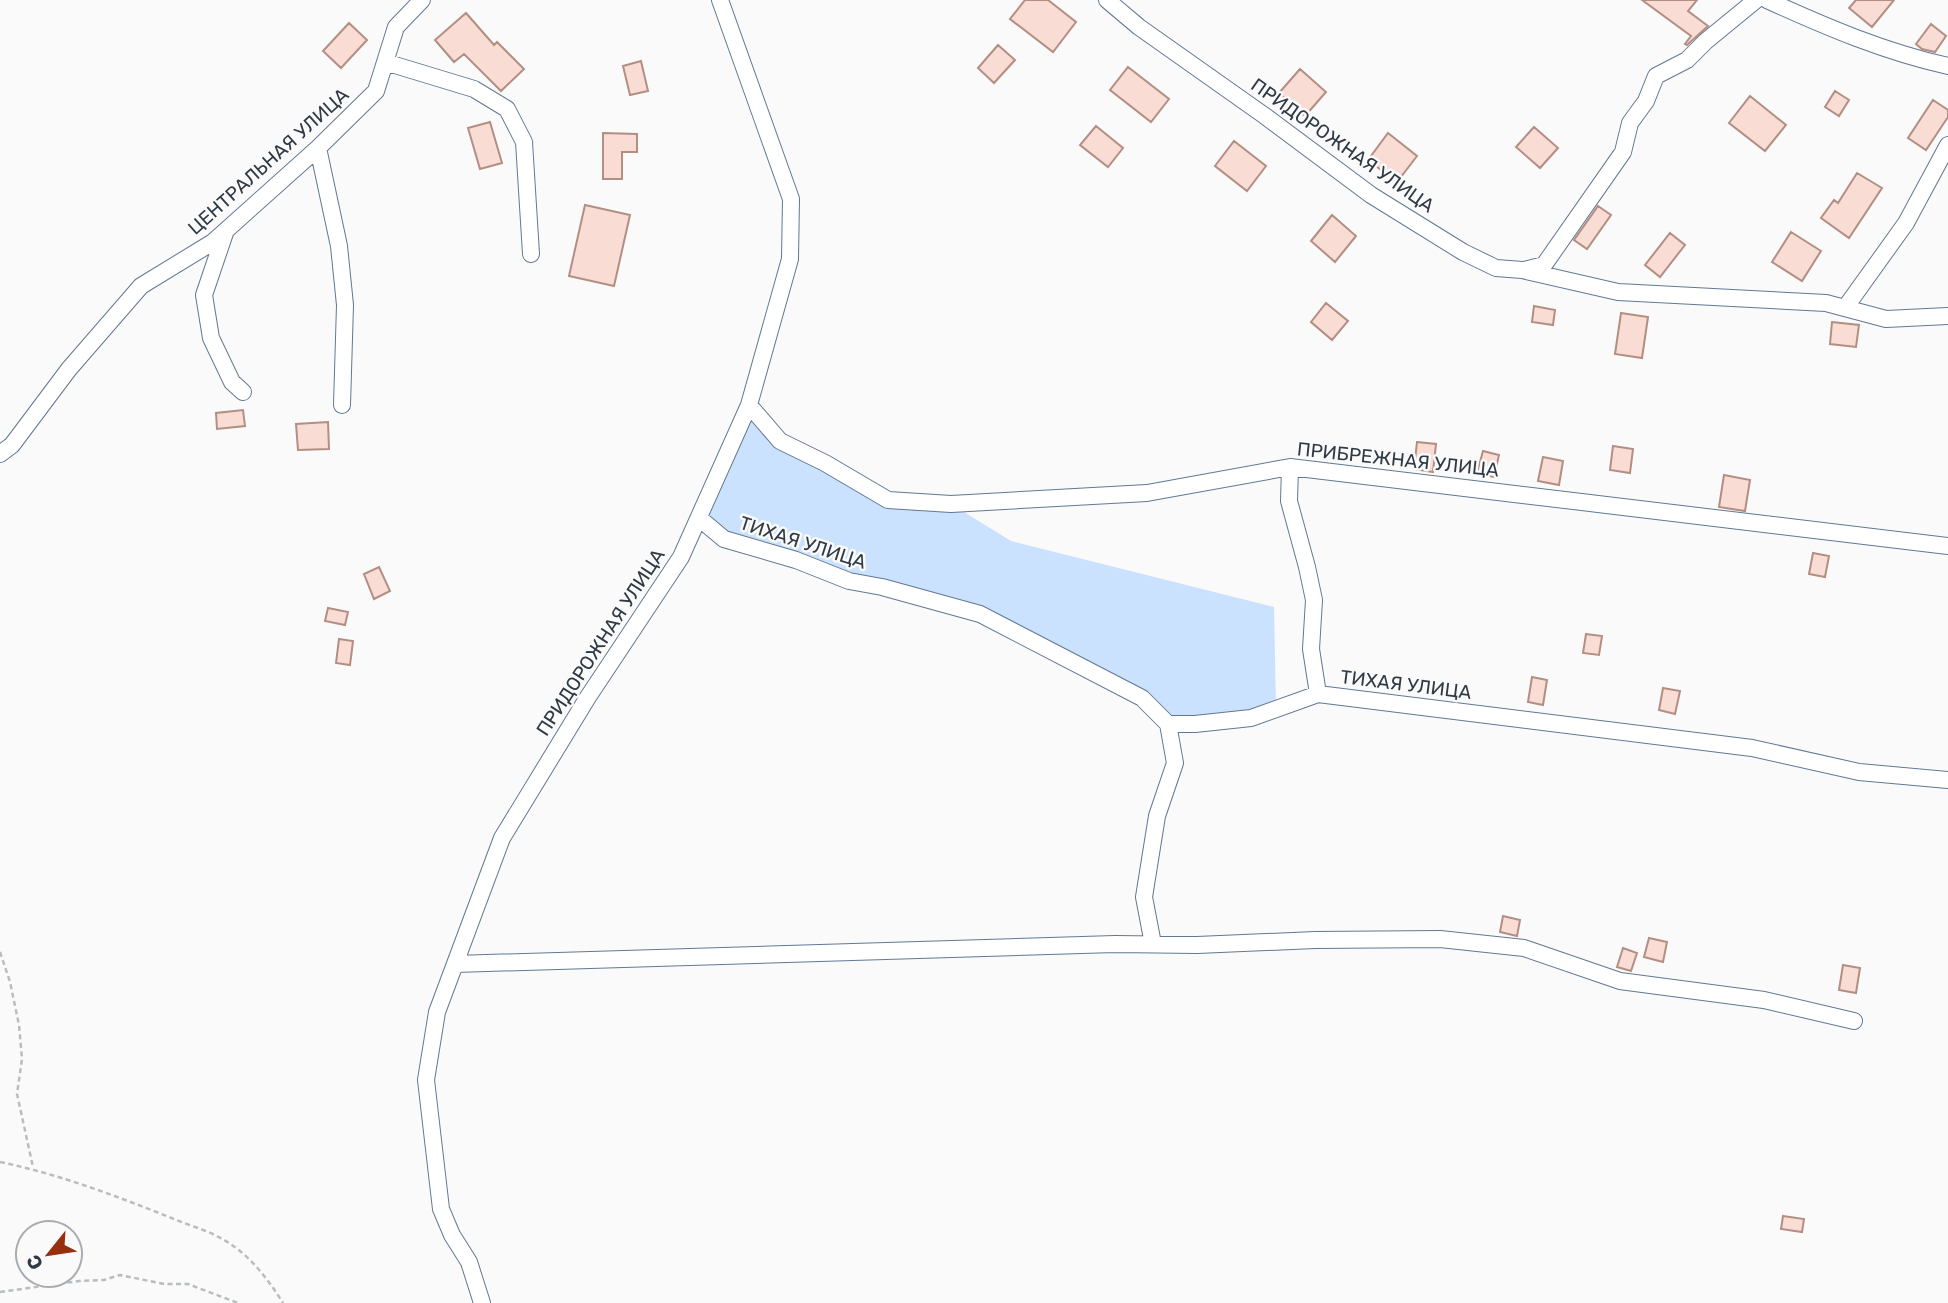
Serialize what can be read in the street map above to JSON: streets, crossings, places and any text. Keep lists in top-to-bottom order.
{
  "streets": {
    "street": [
      "ПРИДОРОЖНАЯ УЛИЦА",
      "ЦЕНТРАЛЬНАЯ УЛИЦА",
      "ПРИБРЕЖНАЯ УЛИЦА",
      "ТИХАЯ УЛИЦА"
    ]
  },
  "crossings": [
    ["ПРИДОРОЖНАЯ УЛИЦА", "ПРИБРЕЖНАЯ УЛИЦА"],
    ["ПРИДОРОЖНАЯ УЛИЦА", "ТИХАЯ УЛИЦА"]
  ],
  "north": "bottom left"
}
